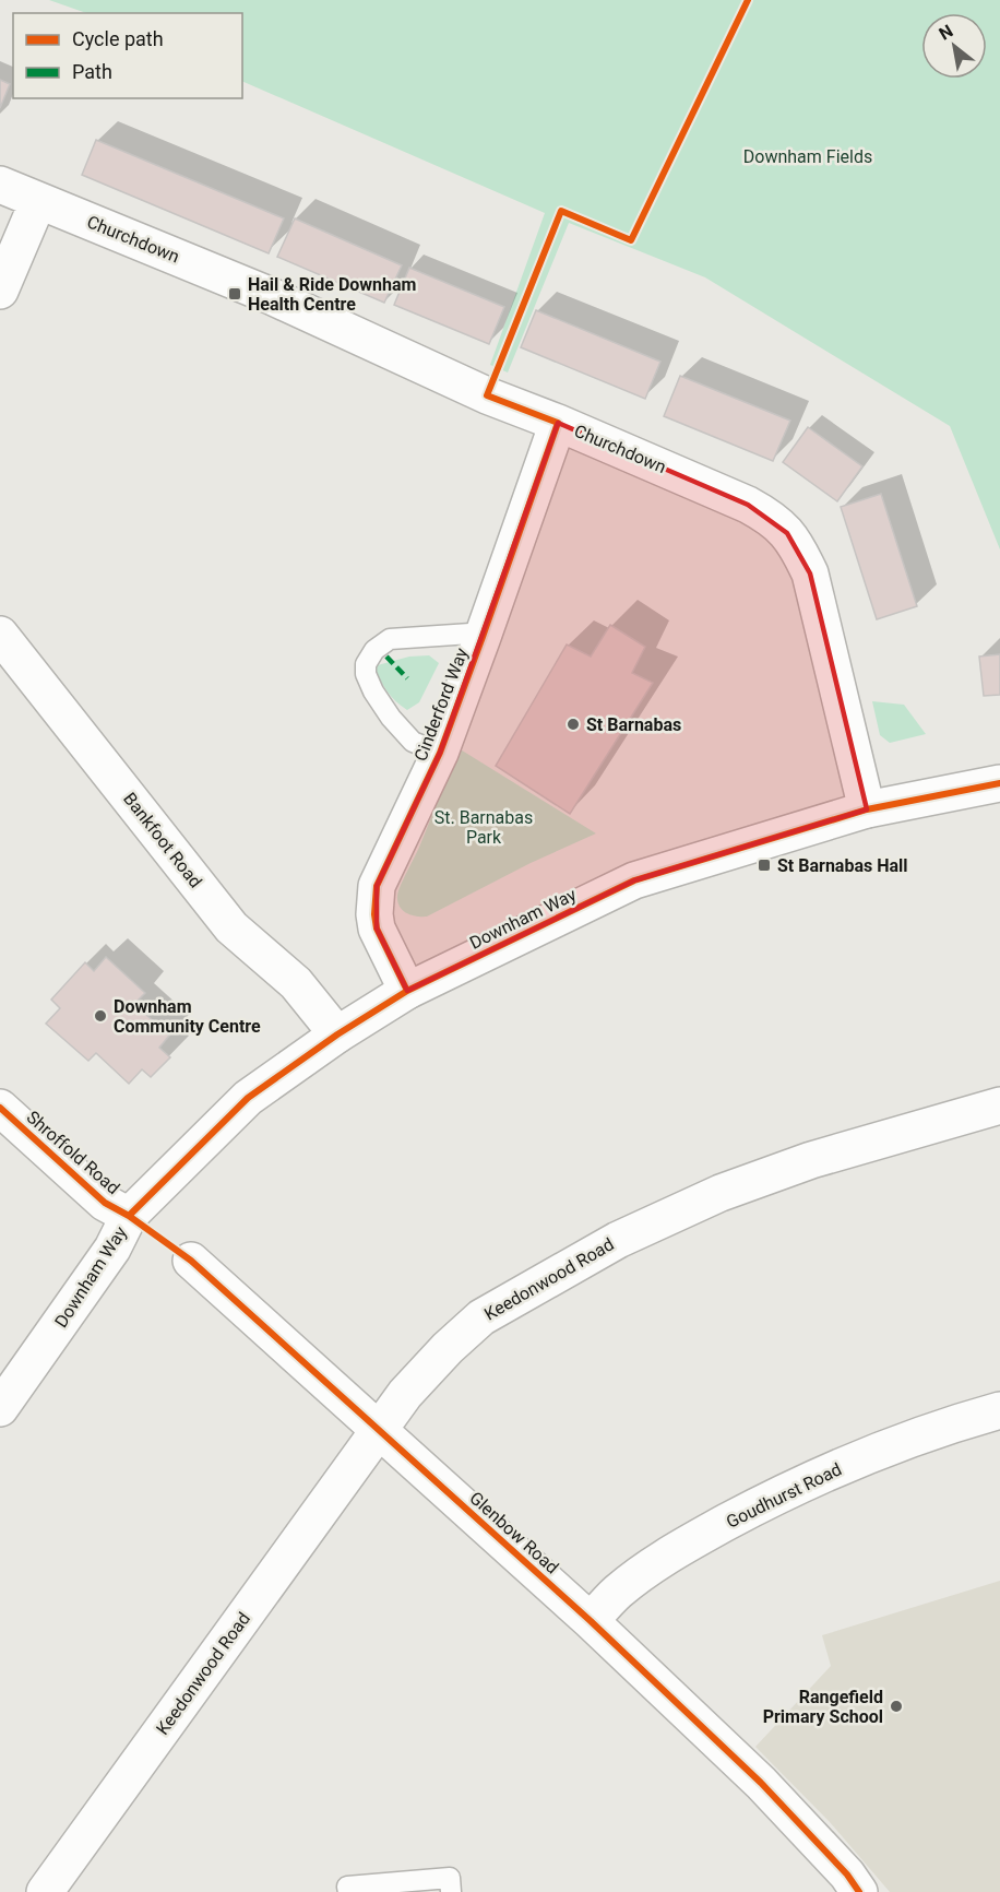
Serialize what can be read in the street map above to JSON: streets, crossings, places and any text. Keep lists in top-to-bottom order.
{
  "streets": {
    "street": [
      "Churchdown",
      "Cinderford Way",
      "Bankfoot Road",
      "Downham Way",
      "Shroffold Road",
      "Keedonwood Road",
      "Goudhurst Road",
      "Glenbow Road"
    ]
  },
  "crossings": [
    ["Churchdown", "Cinderford Way"],
    ["Churchdown", "Downham Way"],
    ["Cinderford Way", "Downham Way"],
    ["Bankfoot Road", "Downham Way"],
    ["Downham Way", "Shroffold Road"],
    ["Keedonwood Road", "Glenbow Road"],
    ["Goudhurst Road", "Glenbow Road"]
  ],
  "parks": ["Downham Fields", "St. Barnabas Park"],
  "places": {
    "transit": ["Hail & Ride Downham Health Centre", "St Barnabas Hall"],
    "other": ["St Barnabas", "Downham Community Centre", "Rangefield Primary School"]
  },
  "legend": ["Cycle path", "Path"],
  "north": "top left"
}
